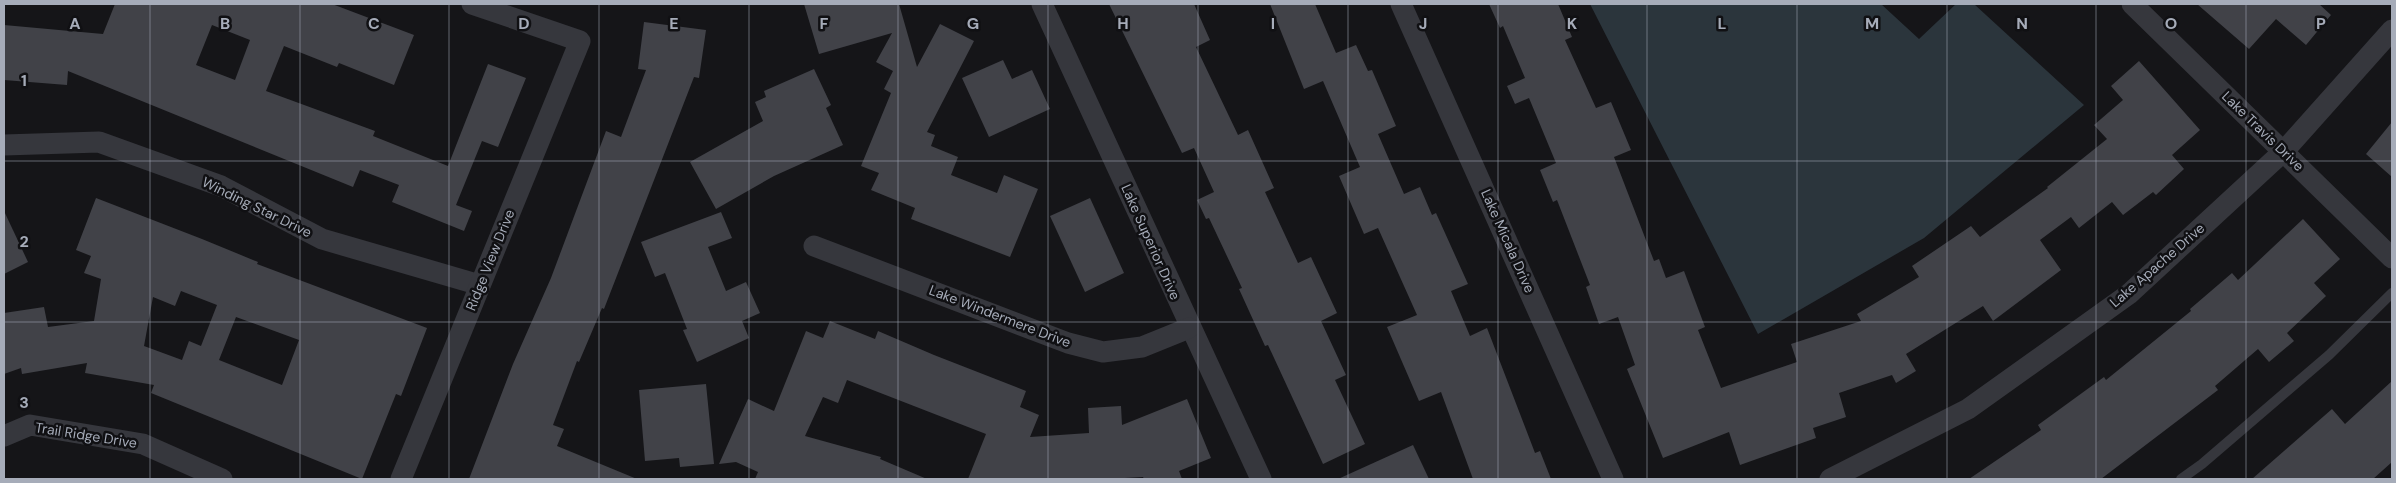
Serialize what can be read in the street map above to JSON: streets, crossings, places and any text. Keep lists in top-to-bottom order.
{
  "streets": {
    "street": [
      "Lake Travis Drive",
      "Winding Star Drive",
      "Lake Micala Drive",
      "Lake Superior Drive",
      "Ridge View Drive",
      "Lake Apache Drive",
      "Lake Windermere Drive",
      "Trail Ridge Drive"
    ]
  },
  "crossings": [
    ["Lake Travis Drive", "Lake Apache Drive"],
    ["Winding Star Drive", "Ridge View Drive"],
    ["Lake Superior Drive", "Lake Windermere Drive"]
  ],
  "grid": {
    "columns": [
      "A",
      "B",
      "C",
      "D",
      "E",
      "F",
      "G",
      "H",
      "I",
      "J",
      "K",
      "L",
      "M",
      "N",
      "O",
      "P"
    ],
    "rows": ["1", "2", "3"]
  }
}
